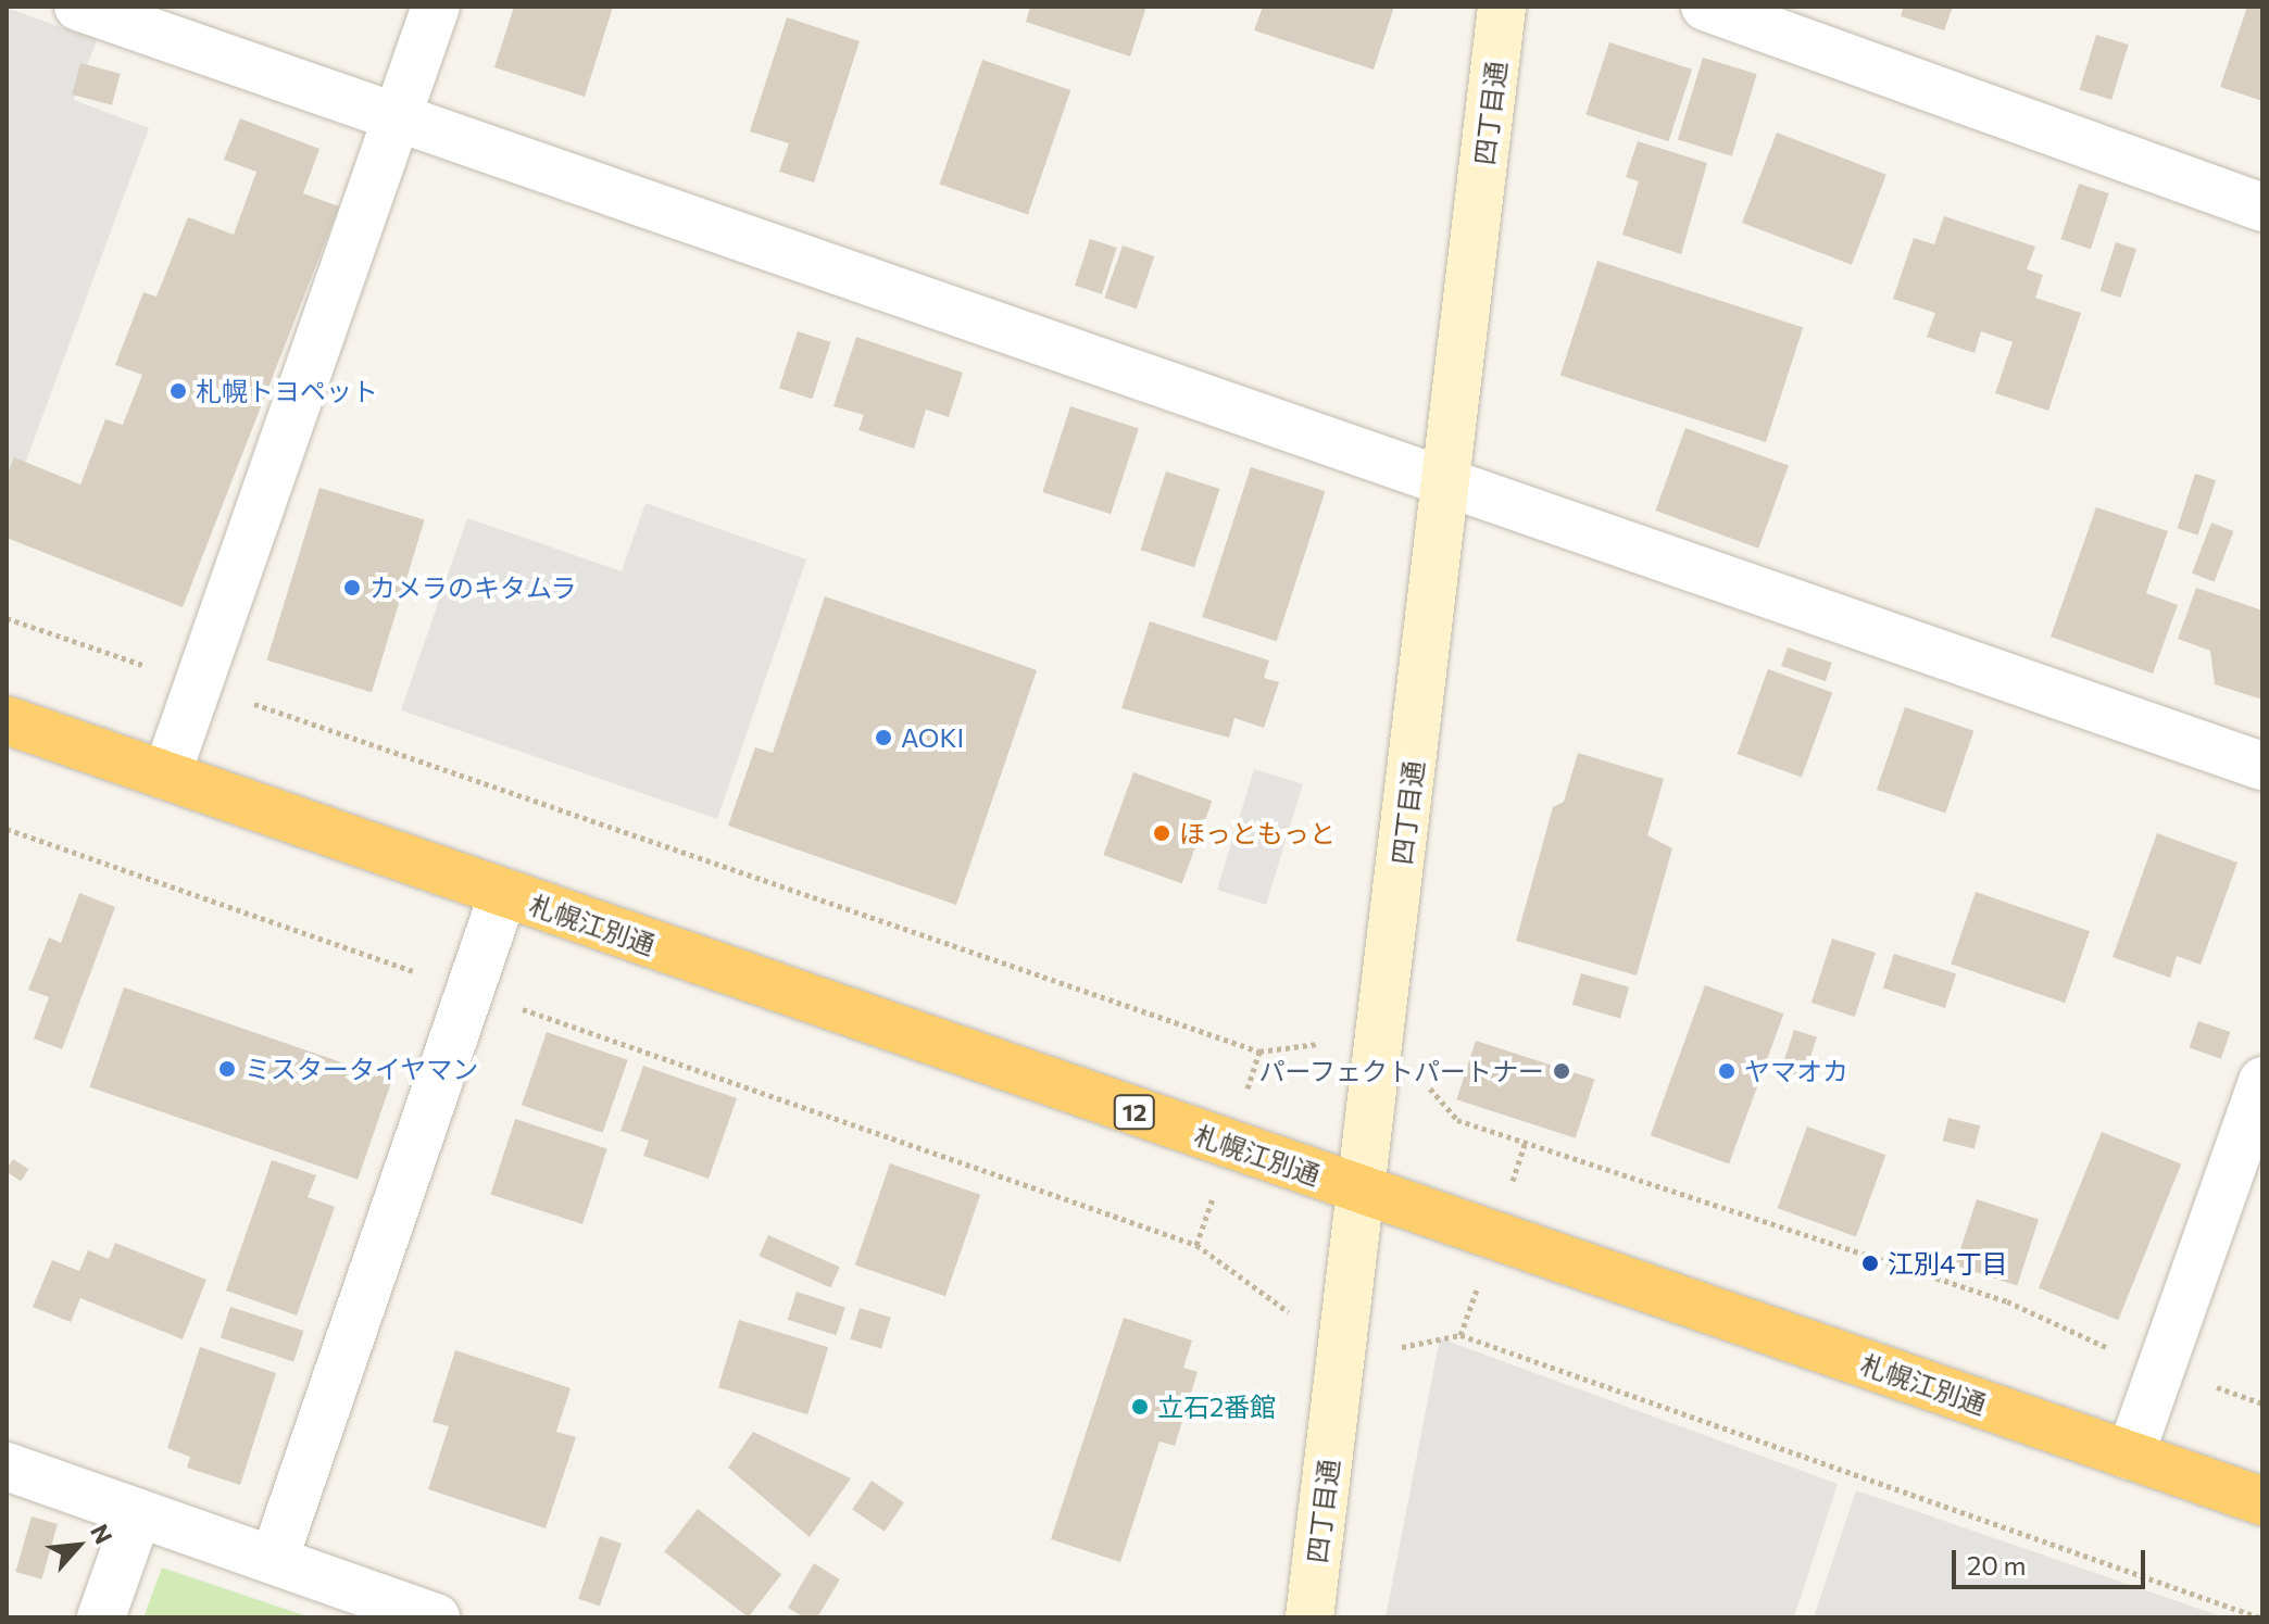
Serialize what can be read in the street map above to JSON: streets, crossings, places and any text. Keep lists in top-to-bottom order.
{
  "streets": {
    "highway": ["札幌江別通", "12"],
    "street": ["四丁目通"]
  },
  "crossings": [
    ["四丁目通", "札幌江別通"]
  ],
  "places": [
    "札幌トヨペット",
    "カメラのキタムラ",
    "AOKI",
    "ほっともっと",
    "ミスタータイヤマン",
    "パーフェクトパートナー",
    "ヤマオカ",
    "江別4丁目",
    "立石2番館"
  ],
  "scale_bar": "20 m",
  "north": "top right"
}
